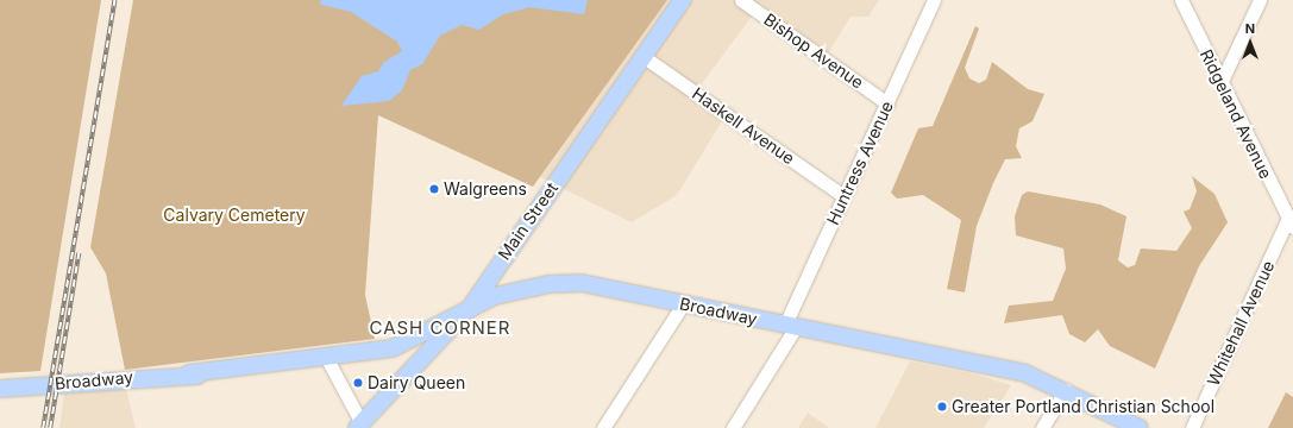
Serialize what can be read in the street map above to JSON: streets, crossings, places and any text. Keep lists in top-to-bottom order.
{
  "streets": {
    "main road": ["Main Street", "Broadway"],
    "street": [
      "Bishop Avenue",
      "Ridgeland Avenue",
      "Haskell Avenue",
      "Huntress Avenue",
      "Whitehall Avenue"
    ]
  },
  "crossings": [
    ["Bishop Avenue", "Huntress Avenue"],
    ["Ridgeland Avenue", "Whitehall Avenue"],
    ["Haskell Avenue", "Huntress Avenue"],
    ["Haskell Avenue", "Main Street"],
    ["Huntress Avenue", "Broadway"],
    ["Main Street", "Broadway"]
  ],
  "districts": ["CASH CORNER"],
  "parks": ["Calvary Cemetery"],
  "places": ["Walgreens", "Dairy Queen", "Greater Portland Christian School"],
  "north": "top"
}
